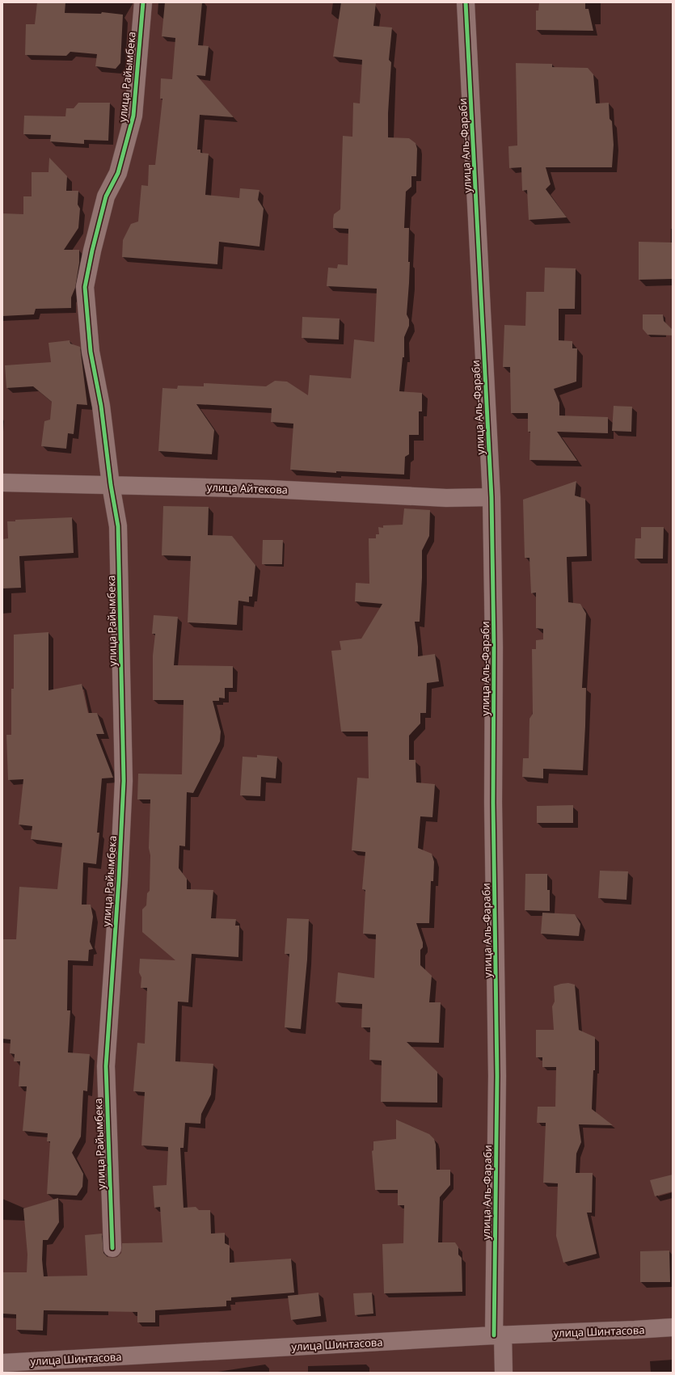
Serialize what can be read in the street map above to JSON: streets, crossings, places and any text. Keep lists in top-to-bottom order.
{
  "streets": {
    "street": [
      "улица Райымбека",
      "улица Аль-Фараби",
      "улица Айтекова",
      "улица Шинтасова"
    ]
  },
  "crossings": [
    ["улица Райымбека", "улица Айтекова"],
    ["улица Аль-Фараби", "улица Айтекова"],
    ["улица Аль-Фараби", "улица Шинтасова"]
  ]
}
